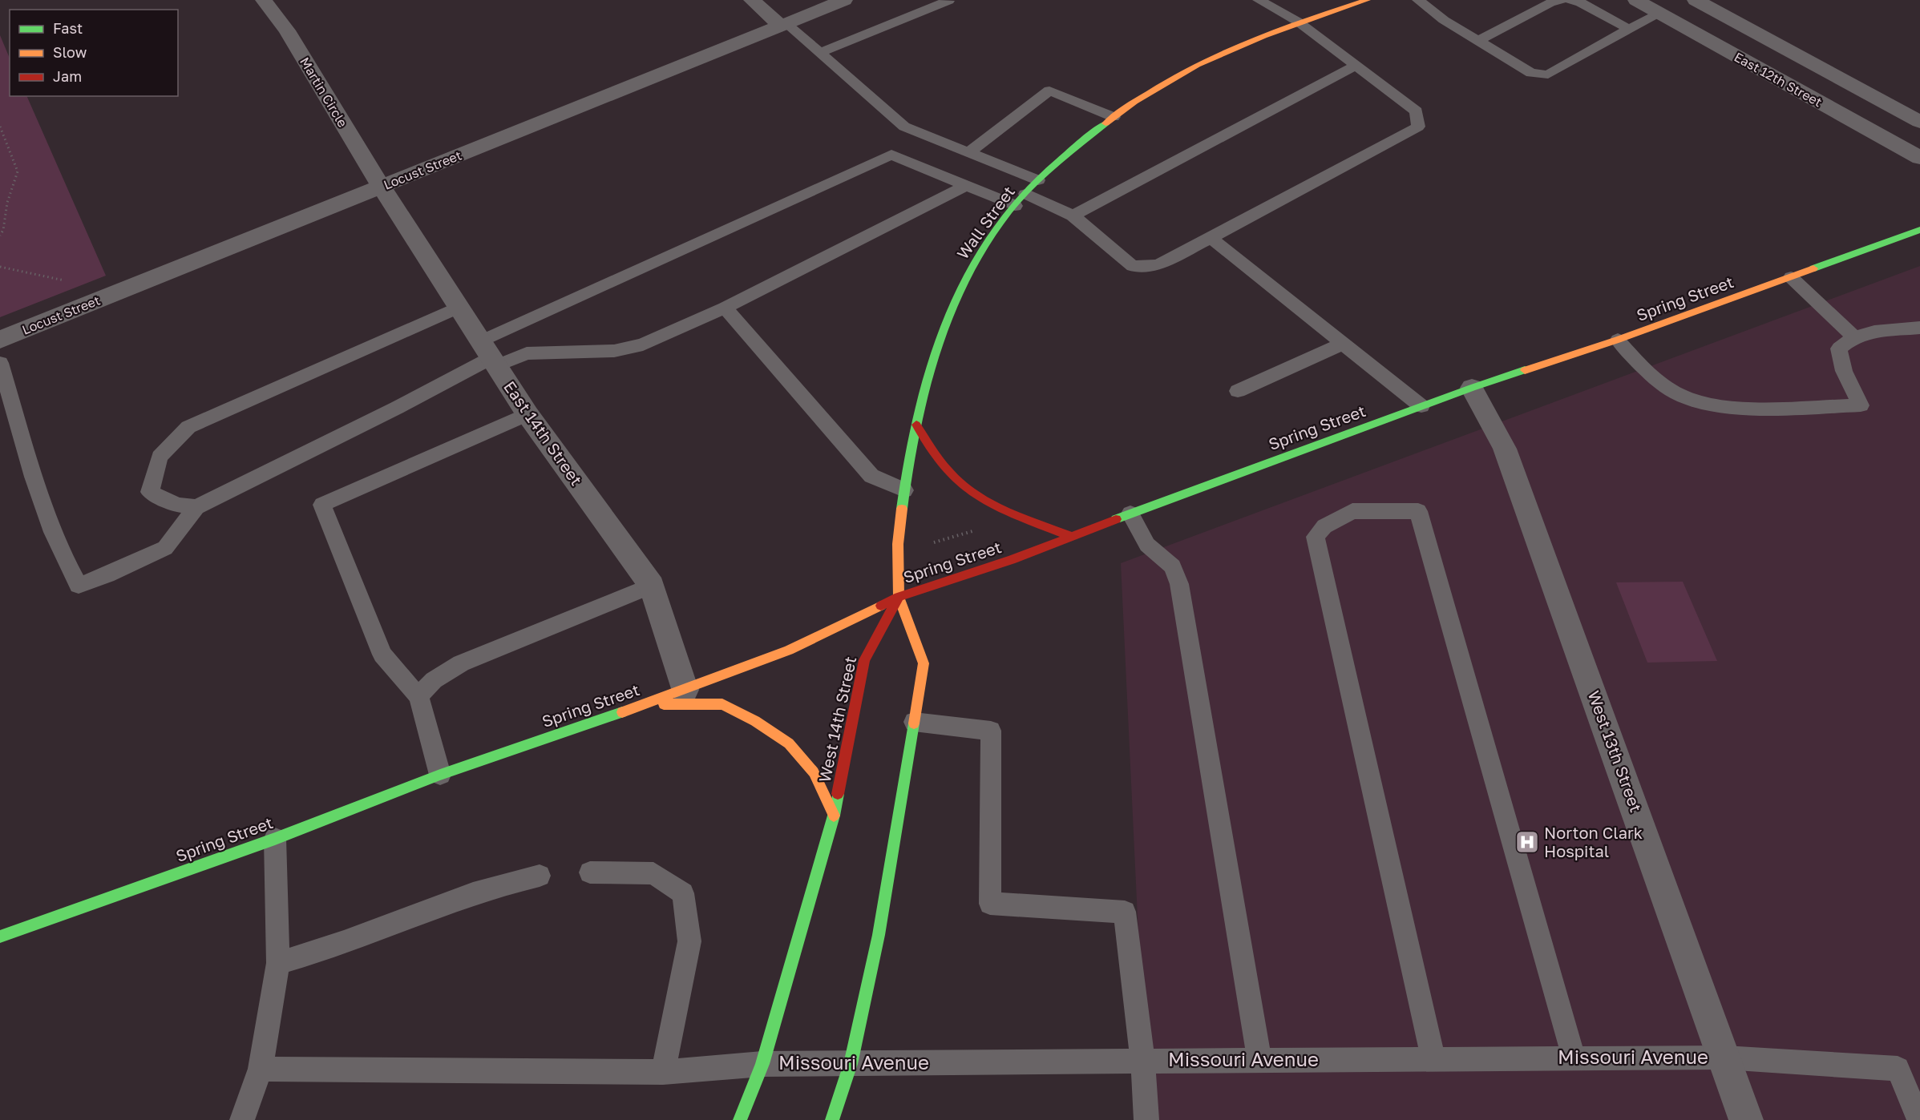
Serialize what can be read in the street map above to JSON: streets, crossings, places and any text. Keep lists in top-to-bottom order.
{
  "streets": {
    "main road": ["Wall Street", "Spring Street", "West 14th Street"],
    "street": [
      "East 12th Street",
      "Martin Circle",
      "Locust Street",
      "East 14th Street",
      "West 13th Street"
    ],
    "lane": ["Missouri Avenue"]
  },
  "crossings": [
    ["Martin Circle", "Locust Street"],
    ["Martin Circle", "East 14th Street"],
    ["Locust Street", "East 14th Street"],
    ["Wall Street", "Spring Street"],
    ["Wall Street", "West 14th Street"],
    ["Spring Street", "East 14th Street"],
    ["Spring Street", "West 14th Street"],
    ["Spring Street", "West 13th Street"],
    ["West 14th Street", "Missouri Avenue"],
    ["West 13th Street", "Missouri Avenue"]
  ],
  "places": {
    "hospital": ["Norton Clark Hospital"]
  },
  "legend": ["Fast", "Slow", "Jam"]
}
